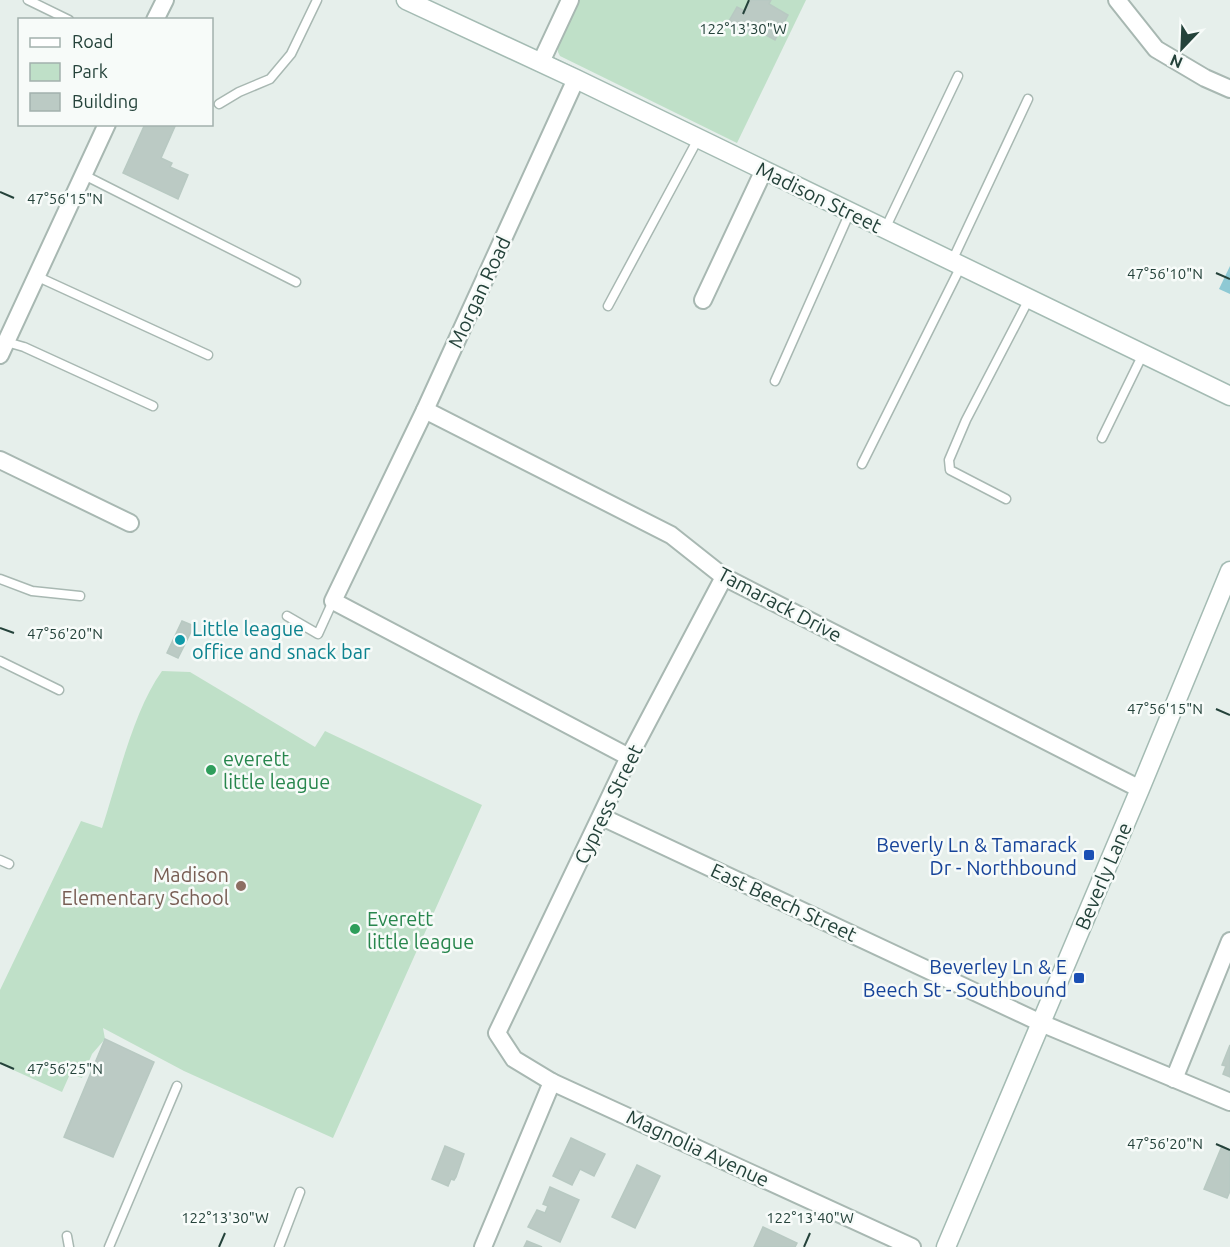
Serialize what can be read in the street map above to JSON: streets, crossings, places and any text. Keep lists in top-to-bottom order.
{
  "streets": {
    "street": [
      "Madison Street",
      "Morgan Road",
      "Tamarack Drive",
      "Cypress Street",
      "Beverly Lane",
      "East Beech Street",
      "Magnolia Avenue"
    ]
  },
  "crossings": [
    ["Madison Street", "Morgan Road"],
    ["Morgan Road", "Tamarack Drive"],
    ["Tamarack Drive", "Cypress Street"],
    ["Tamarack Drive", "Beverly Lane"],
    ["Cypress Street", "East Beech Street"],
    ["Cypress Street", "Magnolia Avenue"],
    ["Beverly Lane", "East Beech Street"]
  ],
  "places": {
    "other": [
      "Little league office and snack bar",
      "everett little league",
      "Madison Elementary School",
      "Everett little league"
    ],
    "transit": ["Beverly Ln & Tamarack Dr - Northbound", "Beverley Ln & E Beech St - Southbound"]
  },
  "legend": ["Road", "Park", "Building"],
  "north": "bottom left",
  "coordinates": [
    "122°13'30\"W",
    "47°56'15\"N",
    "47°56'10\"N",
    "47°56'20\"N",
    "47°56'25\"N",
    "122°13'40\"W"
  ]
}
